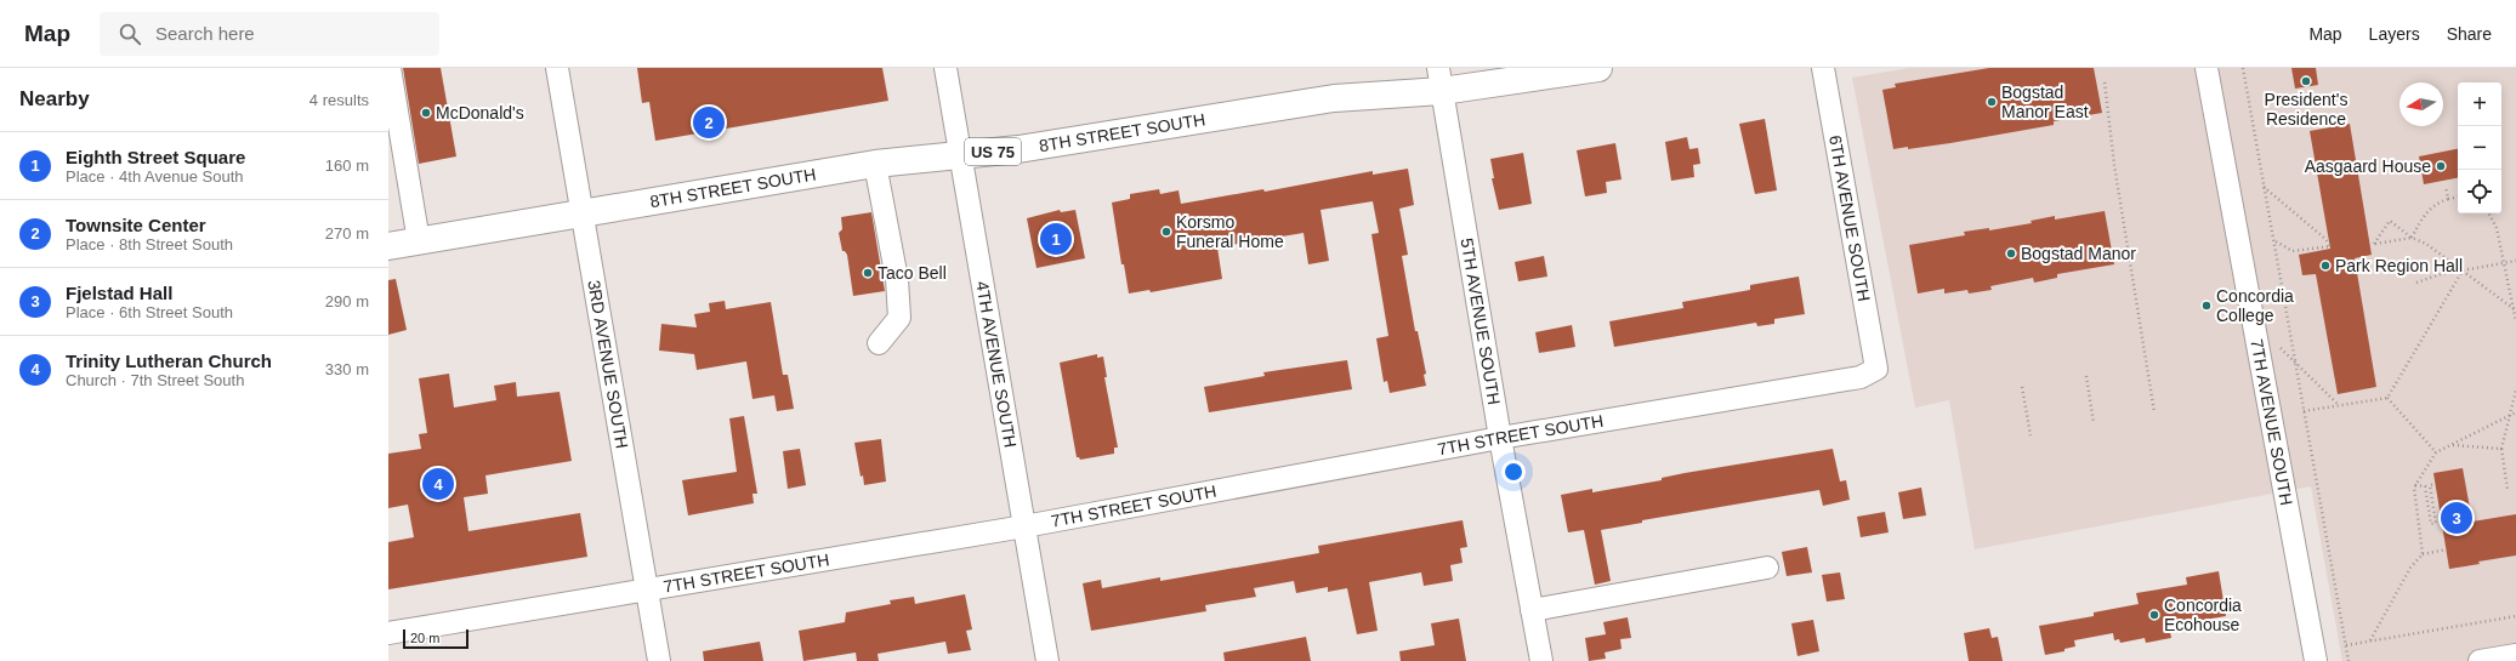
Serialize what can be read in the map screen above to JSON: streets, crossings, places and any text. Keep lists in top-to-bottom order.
{
  "streets": {
    "main road": ["8TH STREET SOUTH", "US 75"],
    "street": [
      "6TH AVENUE SOUTH",
      "5TH AVENUE SOUTH",
      "3RD AVENUE SOUTH",
      "4TH AVENUE SOUTH",
      "7TH AVENUE SOUTH",
      "7TH STREET SOUTH"
    ]
  },
  "crossings": [
    ["8TH STREET SOUTH", "5TH AVENUE SOUTH"],
    ["8TH STREET SOUTH", "3RD AVENUE SOUTH"],
    ["8TH STREET SOUTH", "4TH AVENUE SOUTH"],
    ["6TH AVENUE SOUTH", "7TH STREET SOUTH"],
    ["5TH AVENUE SOUTH", "7TH STREET SOUTH"],
    ["3RD AVENUE SOUTH", "7TH STREET SOUTH"],
    ["4TH AVENUE SOUTH", "7TH STREET SOUTH"]
  ],
  "places": [
    "President's Residence",
    "Bogstad Manor East",
    "McDonald's",
    "Aasgaard House",
    "Korsmo Funeral Home",
    "Bogstad Manor",
    "Park Region Hall",
    "Taco Bell",
    "Concordia College",
    "Concordia Ecohouse"
  ],
  "scale_bar": "20 m",
  "north": "left",
  "page": {
    "header": "Map",
    "search": "Search here",
    "nav": ["Map", "Layers", "Share"],
    "heading": ["Nearby", "4 results"],
    "map_buttons": ["+", "−"],
    "pins": [
      "2",
      "1",
      "4",
      "3"
    ],
    "list": [
      {
        "mark": "1",
        "name": "Eighth Street Square",
        "note": "Place · 4th Avenue South",
        "value": "160 m"
      },
      {
        "mark": "2",
        "name": "Townsite Center",
        "note": "Place · 8th Street South",
        "value": "270 m"
      },
      {
        "mark": "3",
        "name": "Fjelstad Hall",
        "note": "Place · 6th Street South",
        "value": "290 m"
      },
      {
        "mark": "4",
        "name": "Trinity Lutheran Church",
        "note": "Church · 7th Street South",
        "value": "330 m"
      }
    ],
    "scale": "20 m"
  }
}
